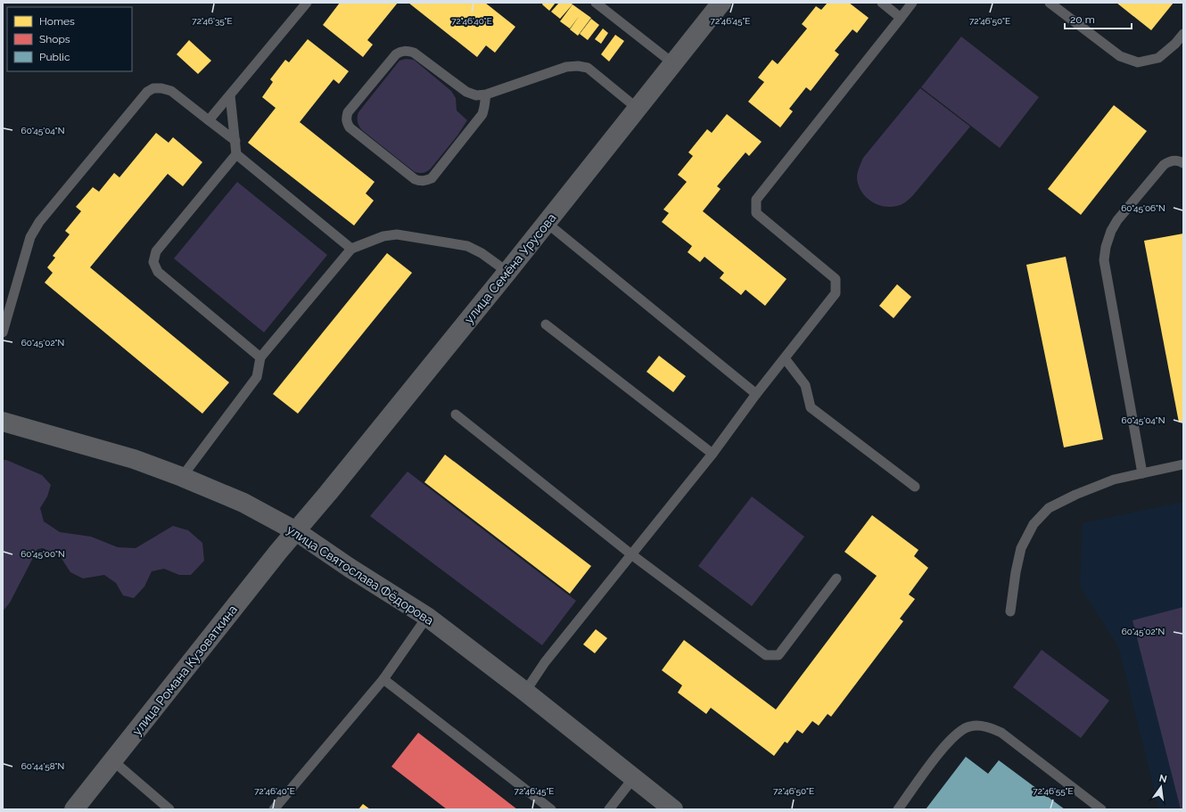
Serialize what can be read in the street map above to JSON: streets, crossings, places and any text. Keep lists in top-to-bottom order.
{
  "streets": {
    "street": ["улица Семёна Урусова", "улица Святослава Фёдорова", "улица Романа Кузоваткина"]
  },
  "crossings": [
    ["улица Семёна Урусова", "улица Святослава Фёдорова"],
    ["улица Семёна Урусова", "улица Романа Кузоваткина"],
    ["улица Святослава Фёдорова", "улица Романа Кузоваткина"]
  ],
  "legend": ["Homes", "Shops", "Public"],
  "scale_bar": "20 m",
  "north": "top",
  "coordinates": [
    "72°46'35\"E",
    "72°46'40\"E",
    "72°46'45\"E",
    "72°46'50\"E",
    "60°45'04\"N",
    "60°45'06\"N",
    "60°45'02\"N",
    "60°45'00\"N",
    "60°44'58\"N",
    "72°46'55\"E"
  ]
}
